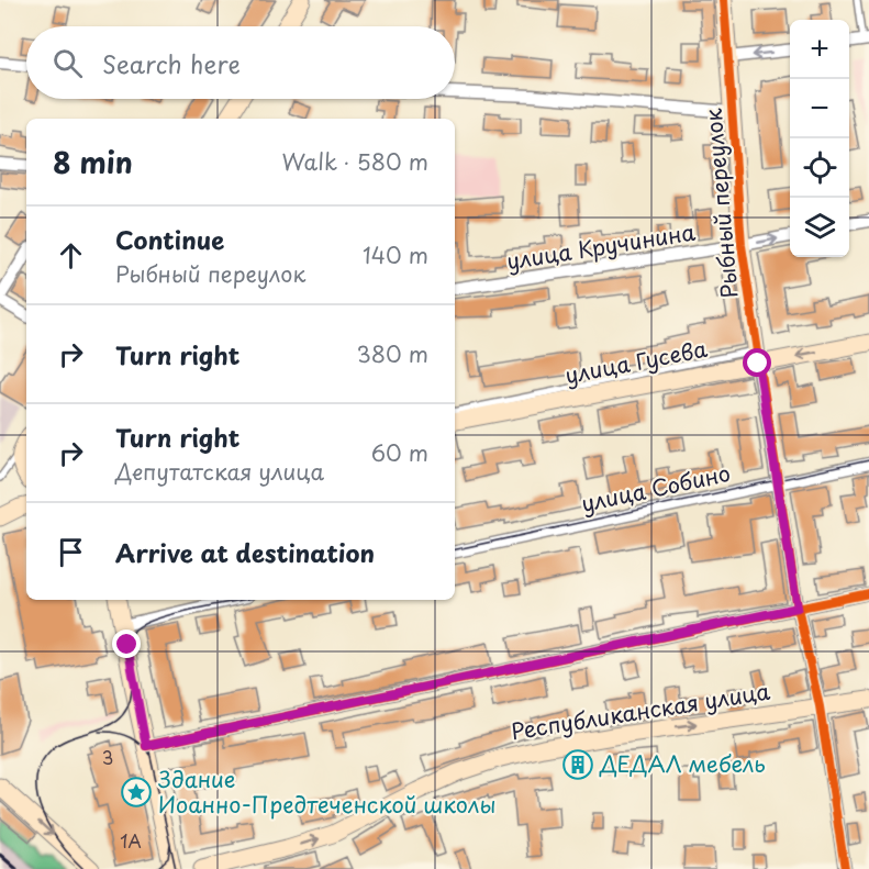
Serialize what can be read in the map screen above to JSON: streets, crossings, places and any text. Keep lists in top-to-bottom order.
{
  "streets": {
    "street": [
      "Рыбный переулок",
      "улица Кручинина",
      "улица Гусева",
      "улица Собино",
      "Республиканская улица"
    ]
  },
  "crossings": [
    ["Рыбный переулок", "улица Кручинина"],
    ["Рыбный переулок", "улица Гусева"],
    ["Рыбный переулок", "улица Собино"],
    ["Рыбный переулок", "Республиканская улица"]
  ],
  "places": {
    "building": ["ДЕДАЛ мебель"],
    "place": ["Здание Иоанно-Предтеченской школы"]
  },
  "house_numbers": ["3", "1А"],
  "page": {
    "map_buttons": ["+", "−"],
    "search": "Search here",
    "heading": ["8 min", "Walk · 580 m"],
    "list": [
      ["Continue", "Рыбный переулок", "140 m"],
      ["Turn right", "380 m"],
      ["Turn right", "Депутатская улица", "60 m"],
      "Arrive at destination"
    ]
  }
}
